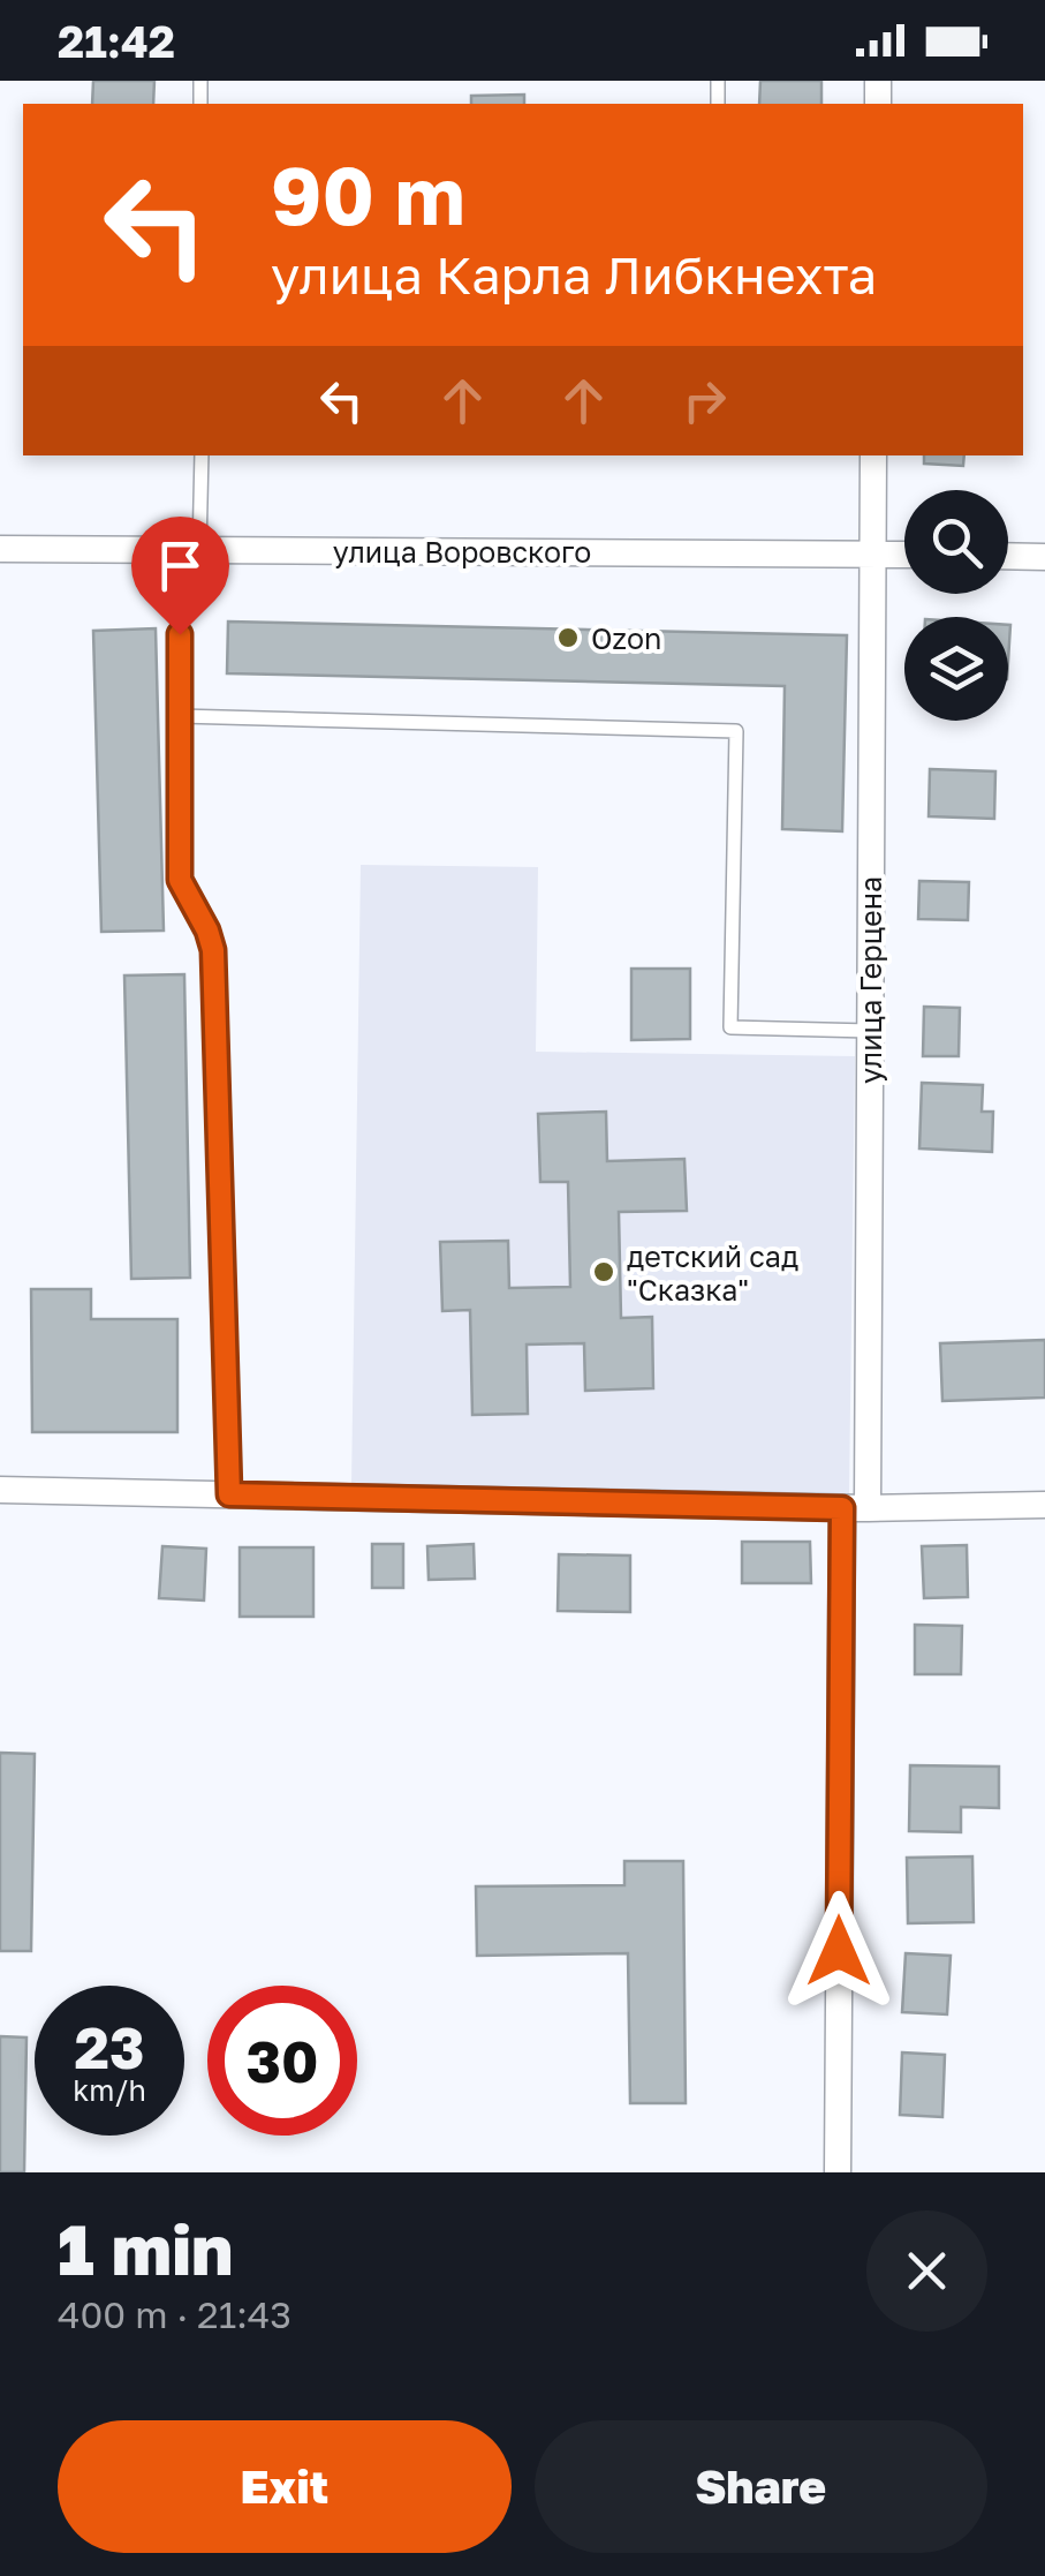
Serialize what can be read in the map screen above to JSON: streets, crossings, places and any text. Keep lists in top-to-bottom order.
{
  "streets": {
    "street": ["улица Воровского", "улица Герцена"]
  },
  "crossings": [
    ["улица Воровского", "улица Герцена"]
  ],
  "places": ["Ozon", "детский сад \"Сказка\""],
  "page": {
    "status": "21:42",
    "turn": ["90 m", "улица Карла Либкнехта"],
    "speed": "23 km/h",
    "limit": "30",
    "heading": ["1 min", "400 m · 21:43"],
    "buttons": ["Exit", "Share"]
  }
}
